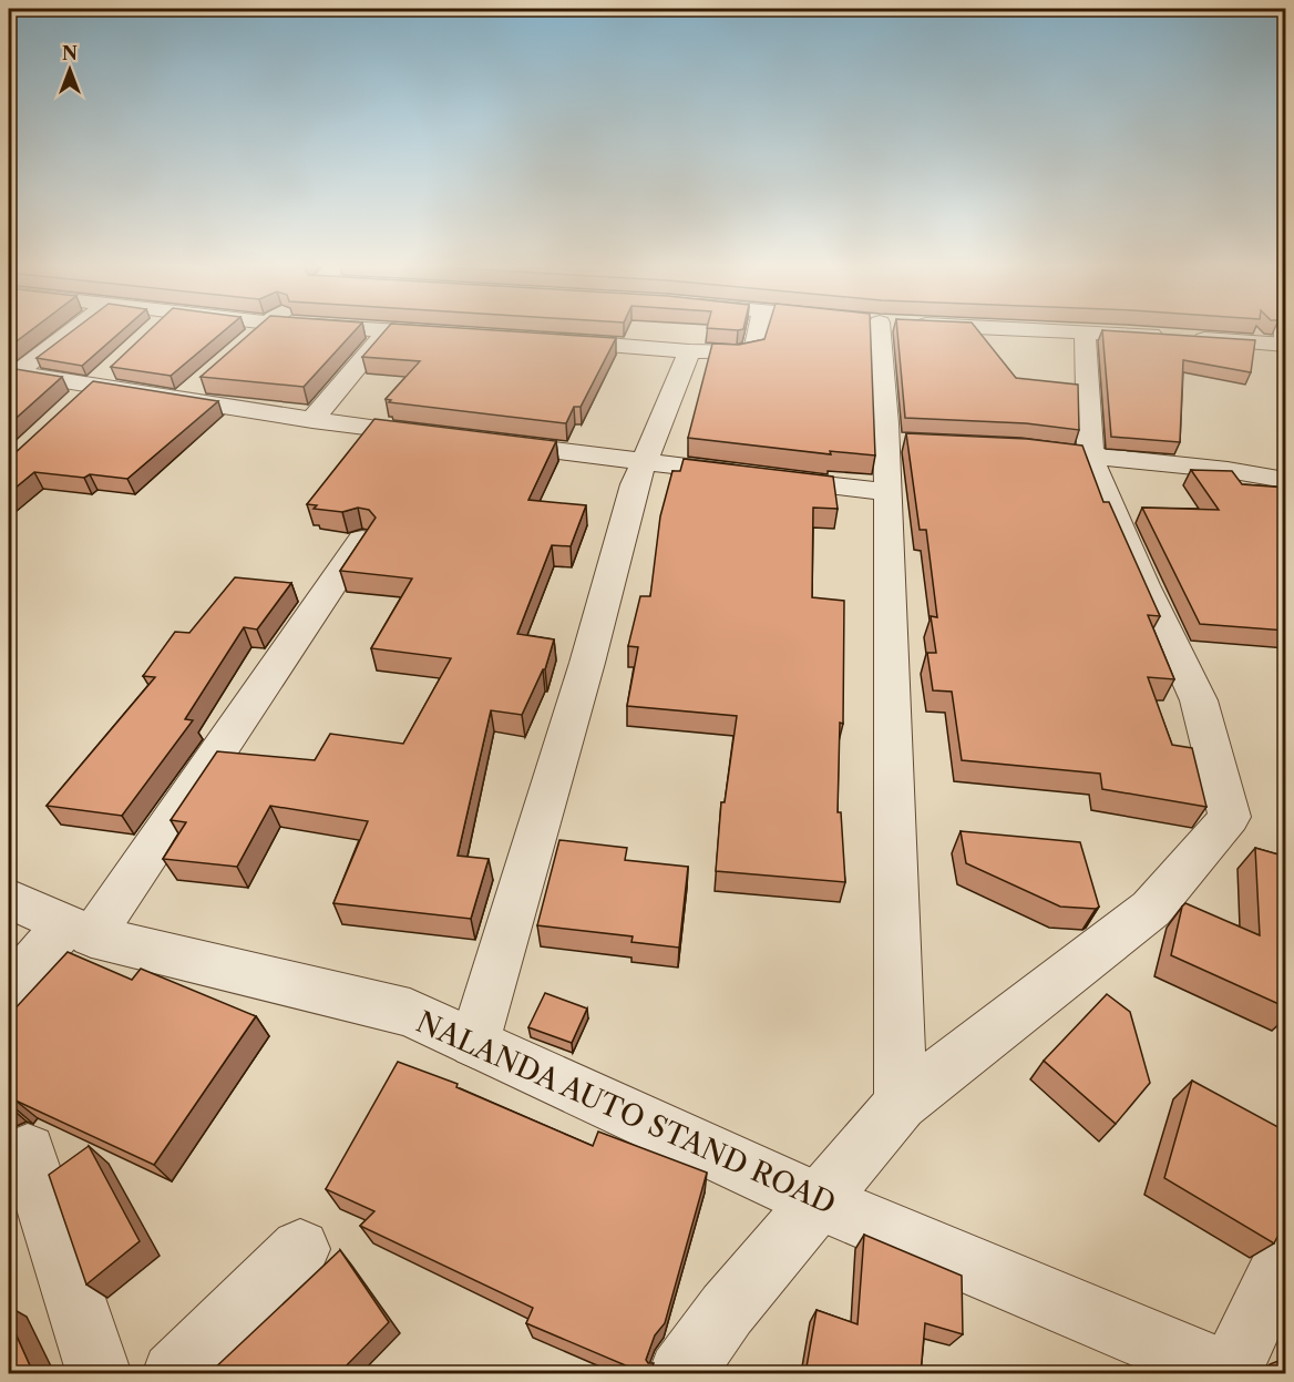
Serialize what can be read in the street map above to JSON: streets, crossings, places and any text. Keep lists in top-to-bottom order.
{
  "streets": {
    "street": ["NALANDA AUTO STAND ROAD"]
  },
  "north": "top"
}
